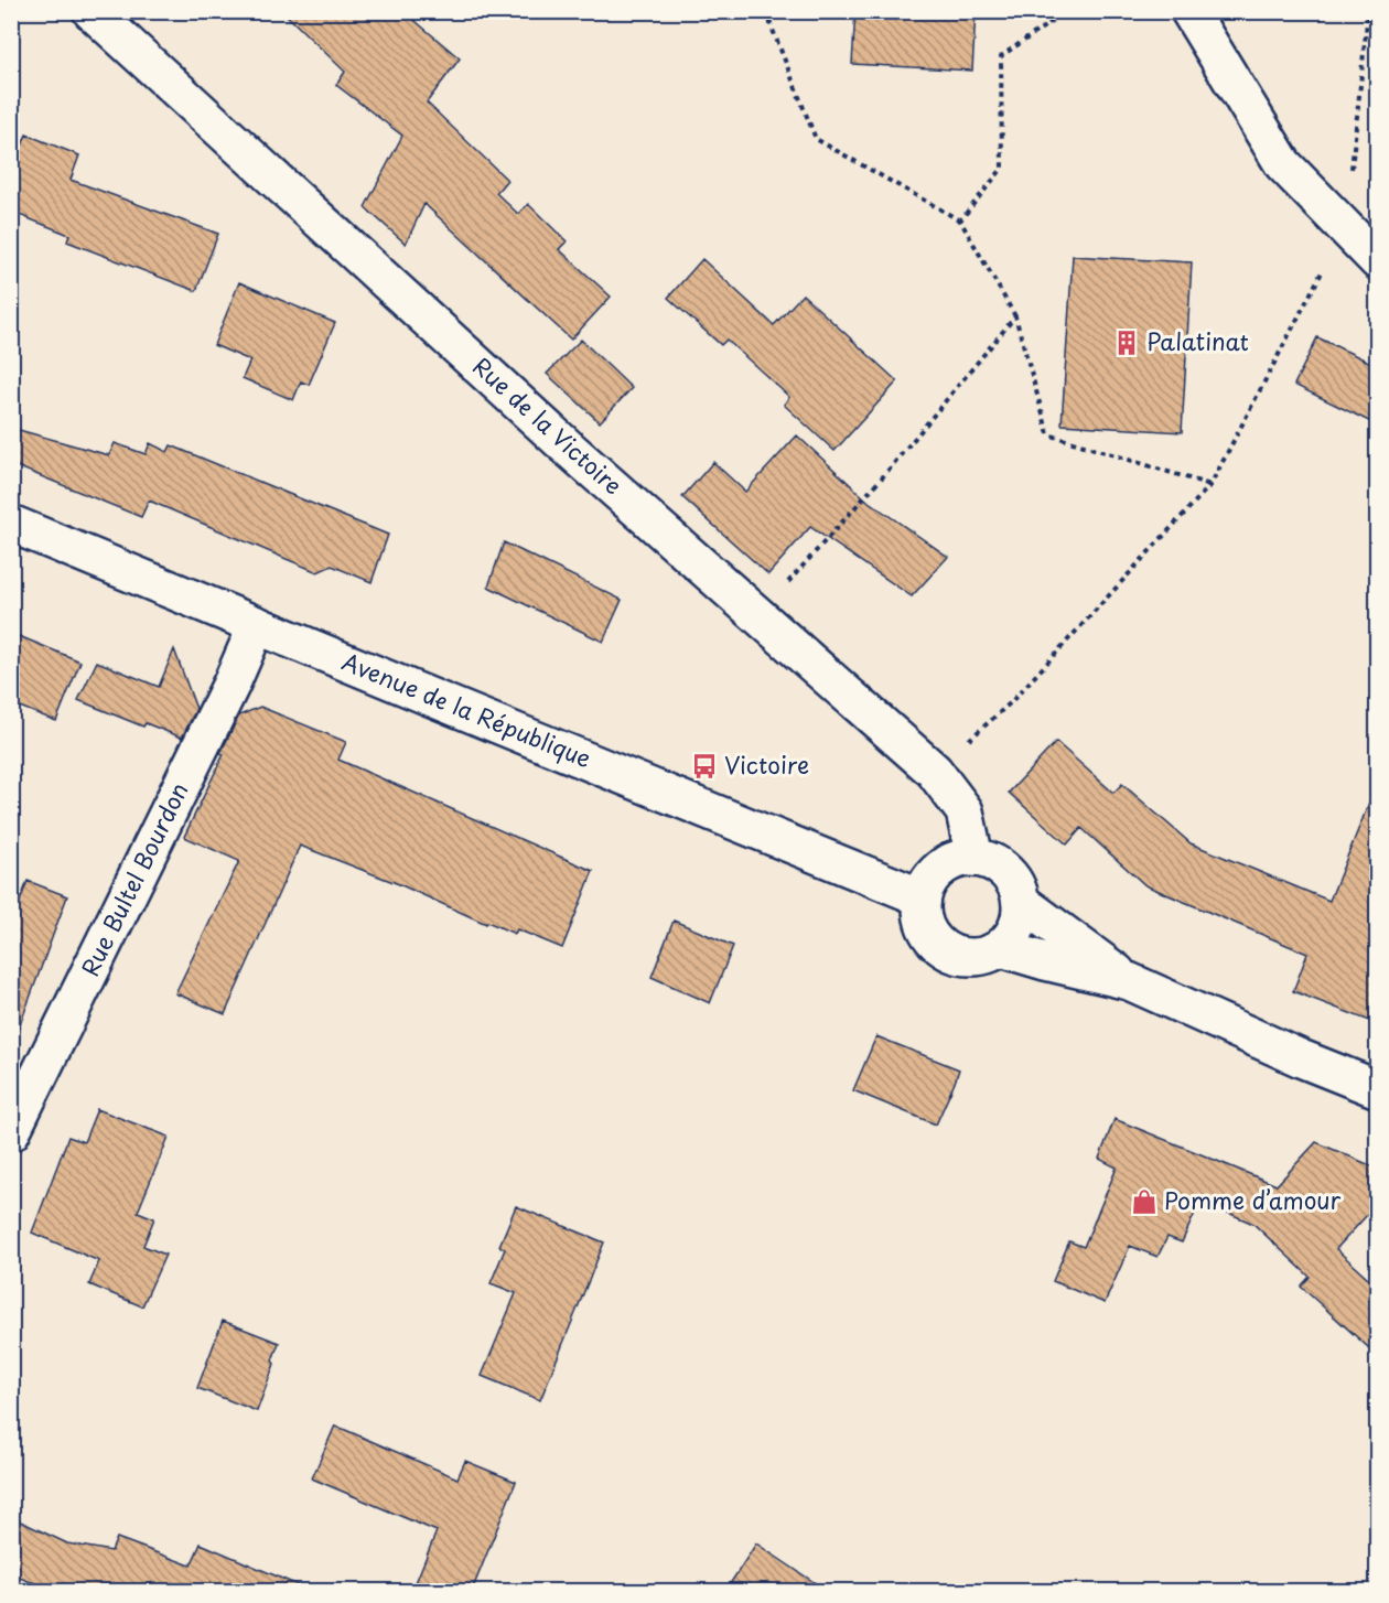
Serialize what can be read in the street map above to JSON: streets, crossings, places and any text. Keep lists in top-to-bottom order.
{
  "streets": {
    "street": ["Rue de la Victoire", "Avenue de la République", "Rue Bultel Bourdon"]
  },
  "crossings": [
    ["Rue de la Victoire", "Avenue de la République"],
    ["Avenue de la République", "Rue Bultel Bourdon"]
  ],
  "places": {
    "building": ["Palatinat"],
    "bus stop": ["Victoire"],
    "shop": ["Pomme d’amour"]
  }
}
